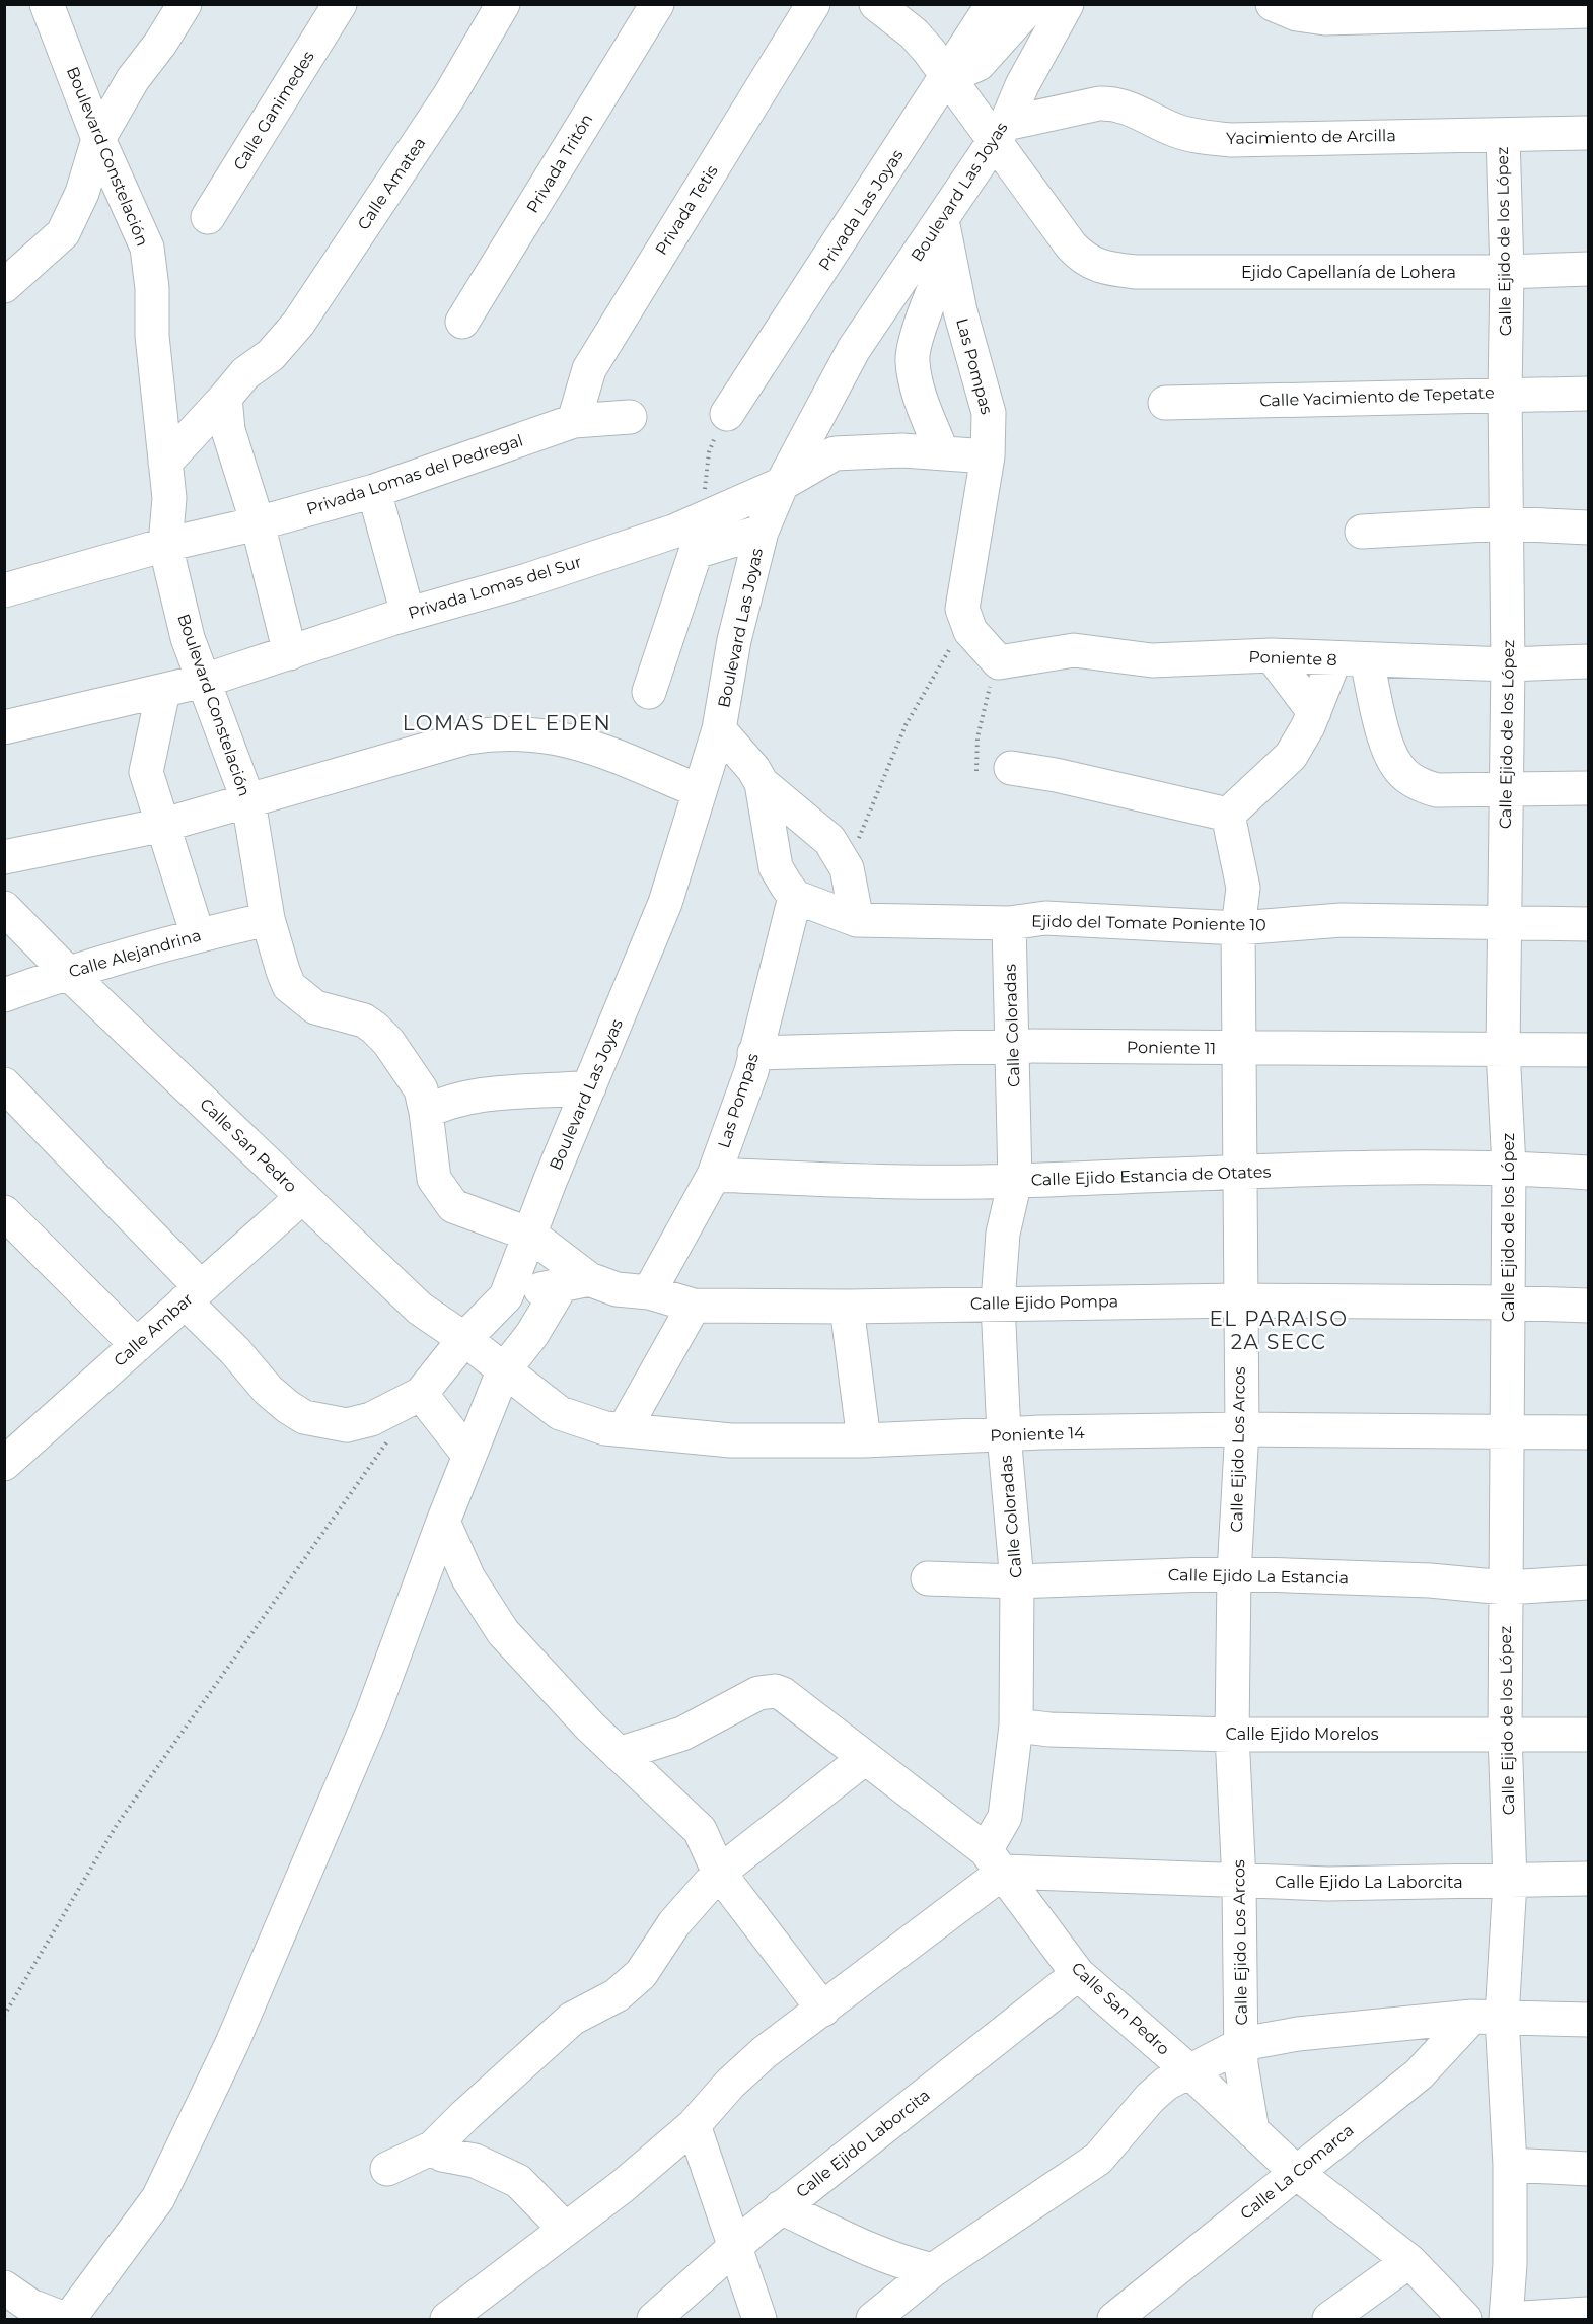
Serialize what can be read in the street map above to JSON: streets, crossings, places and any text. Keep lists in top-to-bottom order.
{
  "streets": {
    "street": [
      "Calle Ganimedes",
      "Yacimiento de Arcilla",
      "Boulevard Constelación",
      "Privada Tritón",
      "Calle Amatea",
      "Boulevard Las Joyas",
      "Privada Tetis",
      "Privada Las Joyas",
      "Calle Ejido de los López",
      "Ejido Capellanía de Lohera",
      "Las Pompas",
      "Calle Yacimiento de Tepetate",
      "Privada Lomas del Pedregal",
      "Privada Lomas del Sur",
      "Poniente 8",
      "Ejido del Tomate Poniente 10",
      "Calle Alejandrina",
      "Calle Coloradas",
      "Poniente 11",
      "Calle San Pedro",
      "Calle Ejido Estancia de Otates",
      "Calle Ejido Pompa",
      "Calle Ambar",
      "Poniente 14",
      "Calle Ejido Los Arcos",
      "Calle Ejido La Estancia",
      "Calle Ejido Morelos",
      "Calle Ejido La Laborcita",
      "Calle Ejido Laborcita",
      "Calle La Comarca"
    ]
  },
  "crossings": [
    ["Yacimiento de Arcilla", "Boulevard Las Joyas"],
    ["Yacimiento de Arcilla", "Calle Ejido de los López"],
    ["Yacimiento de Arcilla", "Ejido Capellanía de Lohera"],
    ["Boulevard Constelación", "Calle Amatea"],
    ["Boulevard Constelación", "Boulevard Las Joyas"],
    ["Boulevard Constelación", "Privada Lomas del Pedregal"],
    ["Boulevard Constelación", "Privada Lomas del Sur"],
    ["Boulevard Constelación", "Calle Alejandrina"],
    ["Boulevard Constelación", "Calle Ejido Pompa"],
    ["Boulevard Las Joyas", "Ejido Capellanía de Lohera"],
    ["Boulevard Las Joyas", "Las Pompas"],
    ["Boulevard Las Joyas", "Privada Lomas del Sur"],
    ["Privada Tetis", "Privada Lomas del Pedregal"],
    ["Privada Las Joyas", "Ejido Capellanía de Lohera"],
    ["Calle Ejido de los López", "Ejido Capellanía de Lohera"],
    ["Calle Ejido de los López", "Calle Yacimiento de Tepetate"],
    ["Calle Ejido de los López", "Poniente 8"],
    ["Calle Ejido de los López", "Ejido del Tomate Poniente 10"],
    ["Calle Ejido de los López", "Poniente 11"],
    ["Calle Ejido de los López", "Calle Ejido Estancia de Otates"],
    ["Calle Ejido de los López", "Calle Ejido Pompa"],
    ["Calle Ejido de los López", "Poniente 14"],
    ["Calle Ejido de los López", "Calle Ejido La Estancia"],
    ["Calle Ejido de los López", "Calle Ejido Morelos"],
    ["Calle Ejido de los López", "Calle Ejido La Laborcita"],
    ["Calle Ejido de los López", "Calle La Comarca"],
    ["Las Pompas", "Privada Lomas del Sur"],
    ["Las Pompas", "Ejido del Tomate Poniente 10"],
    ["Las Pompas", "Poniente 11"],
    ["Las Pompas", "Calle Ejido Estancia de Otates"],
    ["Las Pompas", "Calle Ejido Pompa"],
    ["Ejido del Tomate Poniente 10", "Calle Coloradas"],
    ["Ejido del Tomate Poniente 10", "Calle Ejido Los Arcos"],
    ["Calle Alejandrina", "Calle San Pedro"],
    ["Calle Coloradas", "Poniente 11"],
    ["Calle Coloradas", "Calle San Pedro"],
    ["Calle Coloradas", "Calle Ejido Estancia de Otates"],
    ["Calle Coloradas", "Calle Ejido Pompa"],
    ["Calle Coloradas", "Poniente 14"],
    ["Calle Coloradas", "Calle Ejido La Estancia"],
    ["Calle Coloradas", "Calle Ejido Morelos"],
    ["Calle Coloradas", "Calle Ejido La Laborcita"],
    ["Poniente 11", "Calle Ejido Los Arcos"],
    ["Calle San Pedro", "Calle Ambar"],
    ["Calle San Pedro", "Poniente 14"],
    ["Calle San Pedro", "Calle Ejido Los Arcos"],
    ["Calle San Pedro", "Calle Ejido La Laborcita"],
    ["Calle San Pedro", "Calle Ejido Laborcita"],
    ["Calle San Pedro", "Calle La Comarca"],
    ["Calle Ejido Estancia de Otates", "Calle Ejido Los Arcos"],
    ["Calle Ejido Pompa", "Calle Ejido Los Arcos"],
    ["Poniente 14", "Calle Ejido Los Arcos"],
    ["Calle Ejido Los Arcos", "Calle Ejido La Estancia"],
    ["Calle Ejido Los Arcos", "Calle Ejido Morelos"],
    ["Calle Ejido Los Arcos", "Calle Ejido La Laborcita"]
  ],
  "districts": ["LOMAS DEL EDEN", "EL PARAISO 2A SECC"]
}
